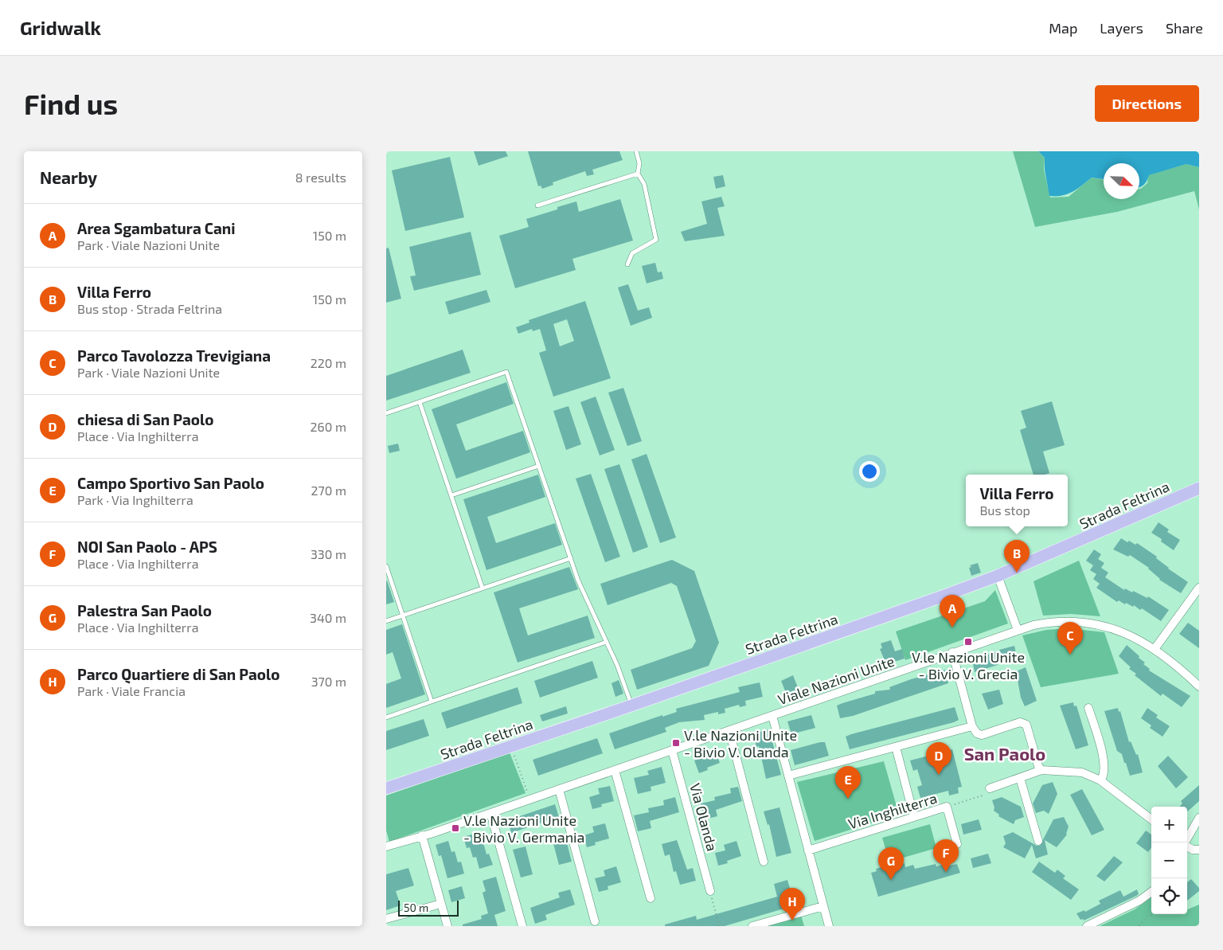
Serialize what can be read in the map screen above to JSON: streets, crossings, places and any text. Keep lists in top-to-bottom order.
{
  "streets": {
    "main road": ["Strada Feltrina"],
    "street": ["Viale Nazioni Unite", "Via Inghilterra", "Via Olanda"]
  },
  "crossings": [
    ["Viale Nazioni Unite", "Via Olanda"]
  ],
  "districts": ["San Paolo"],
  "places": {
    "transit": ["V.le Nazioni Unite - Bivio V. Grecia", "V.le Nazioni Unite - Bivio V. Olanda", "V.le Nazioni Unite - Bivio V. Germania"]
  },
  "scale_bar": "50 m",
  "north": "bottom right",
  "page": {
    "header": "Gridwalk",
    "nav": ["Map", "Layers", "Share"],
    "buttons": "Directions",
    "title": "Find us",
    "heading": ["Nearby", "8 results"],
    "list": [
      {
        "mark": "A",
        "name": "Area Sgambatura Cani",
        "note": "Park · Viale Nazioni Unite",
        "value": "150 m"
      },
      {
        "mark": "B",
        "name": "Villa Ferro",
        "note": "Bus stop · Strada Feltrina",
        "value": "150 m"
      },
      {
        "mark": "C",
        "name": "Parco Tavolozza Trevigiana",
        "note": "Park · Viale Nazioni Unite",
        "value": "220 m"
      },
      {
        "mark": "D",
        "name": "chiesa di San Paolo",
        "note": "Place · Via Inghilterra",
        "value": "260 m"
      },
      {
        "mark": "E",
        "name": "Campo Sportivo San Paolo",
        "note": "Park · Via Inghilterra",
        "value": "270 m"
      },
      {
        "mark": "F",
        "name": "NOI San Paolo - APS",
        "note": "Place · Via Inghilterra",
        "value": "330 m"
      },
      {
        "mark": "G",
        "name": "Palestra San Paolo",
        "note": "Place · Via Inghilterra",
        "value": "340 m"
      },
      {
        "mark": "H",
        "name": "Parco Quartiere di San Paolo",
        "note": "Park · Viale Francia",
        "value": "370 m"
      }
    ],
    "popup": ["Villa Ferro", "Bus stop"],
    "pins": [
      "B",
      "A",
      "C",
      "D",
      "E",
      "F",
      "G",
      "H"
    ],
    "map_buttons": ["+", "−"],
    "scale": "50 m"
  }
}
